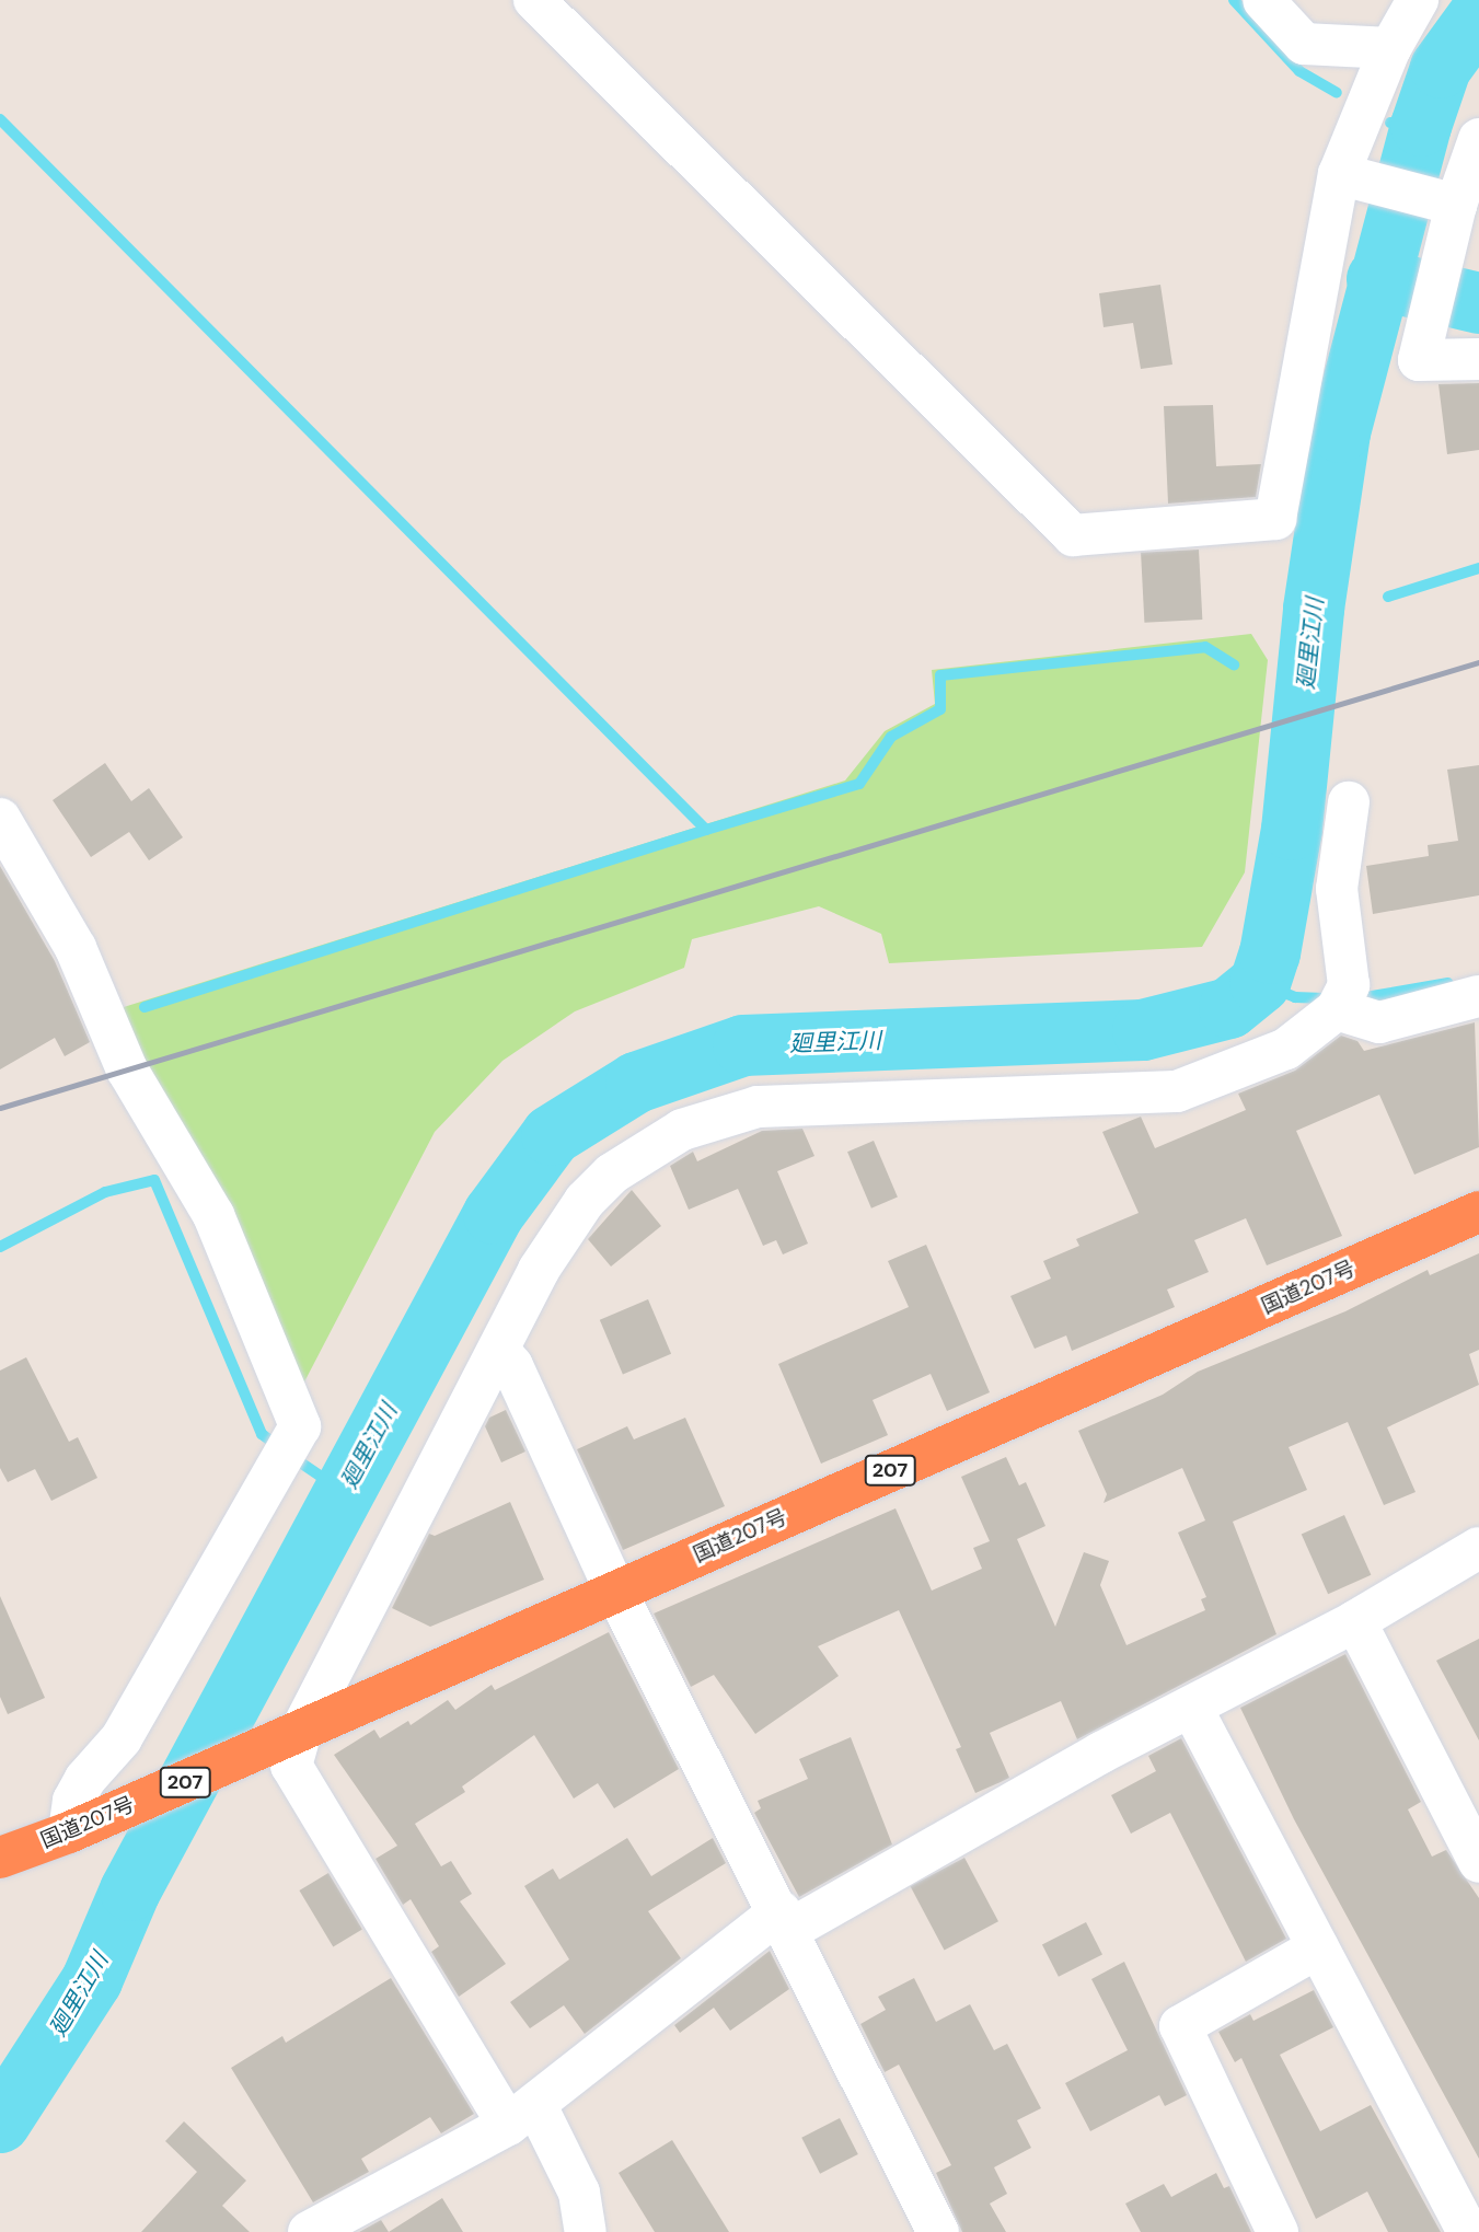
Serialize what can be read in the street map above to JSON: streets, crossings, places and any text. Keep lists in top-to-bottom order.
{
  "streets": {
    "highway": ["国道207号", "207"]
  },
  "water": ["廻里江川"]
}
